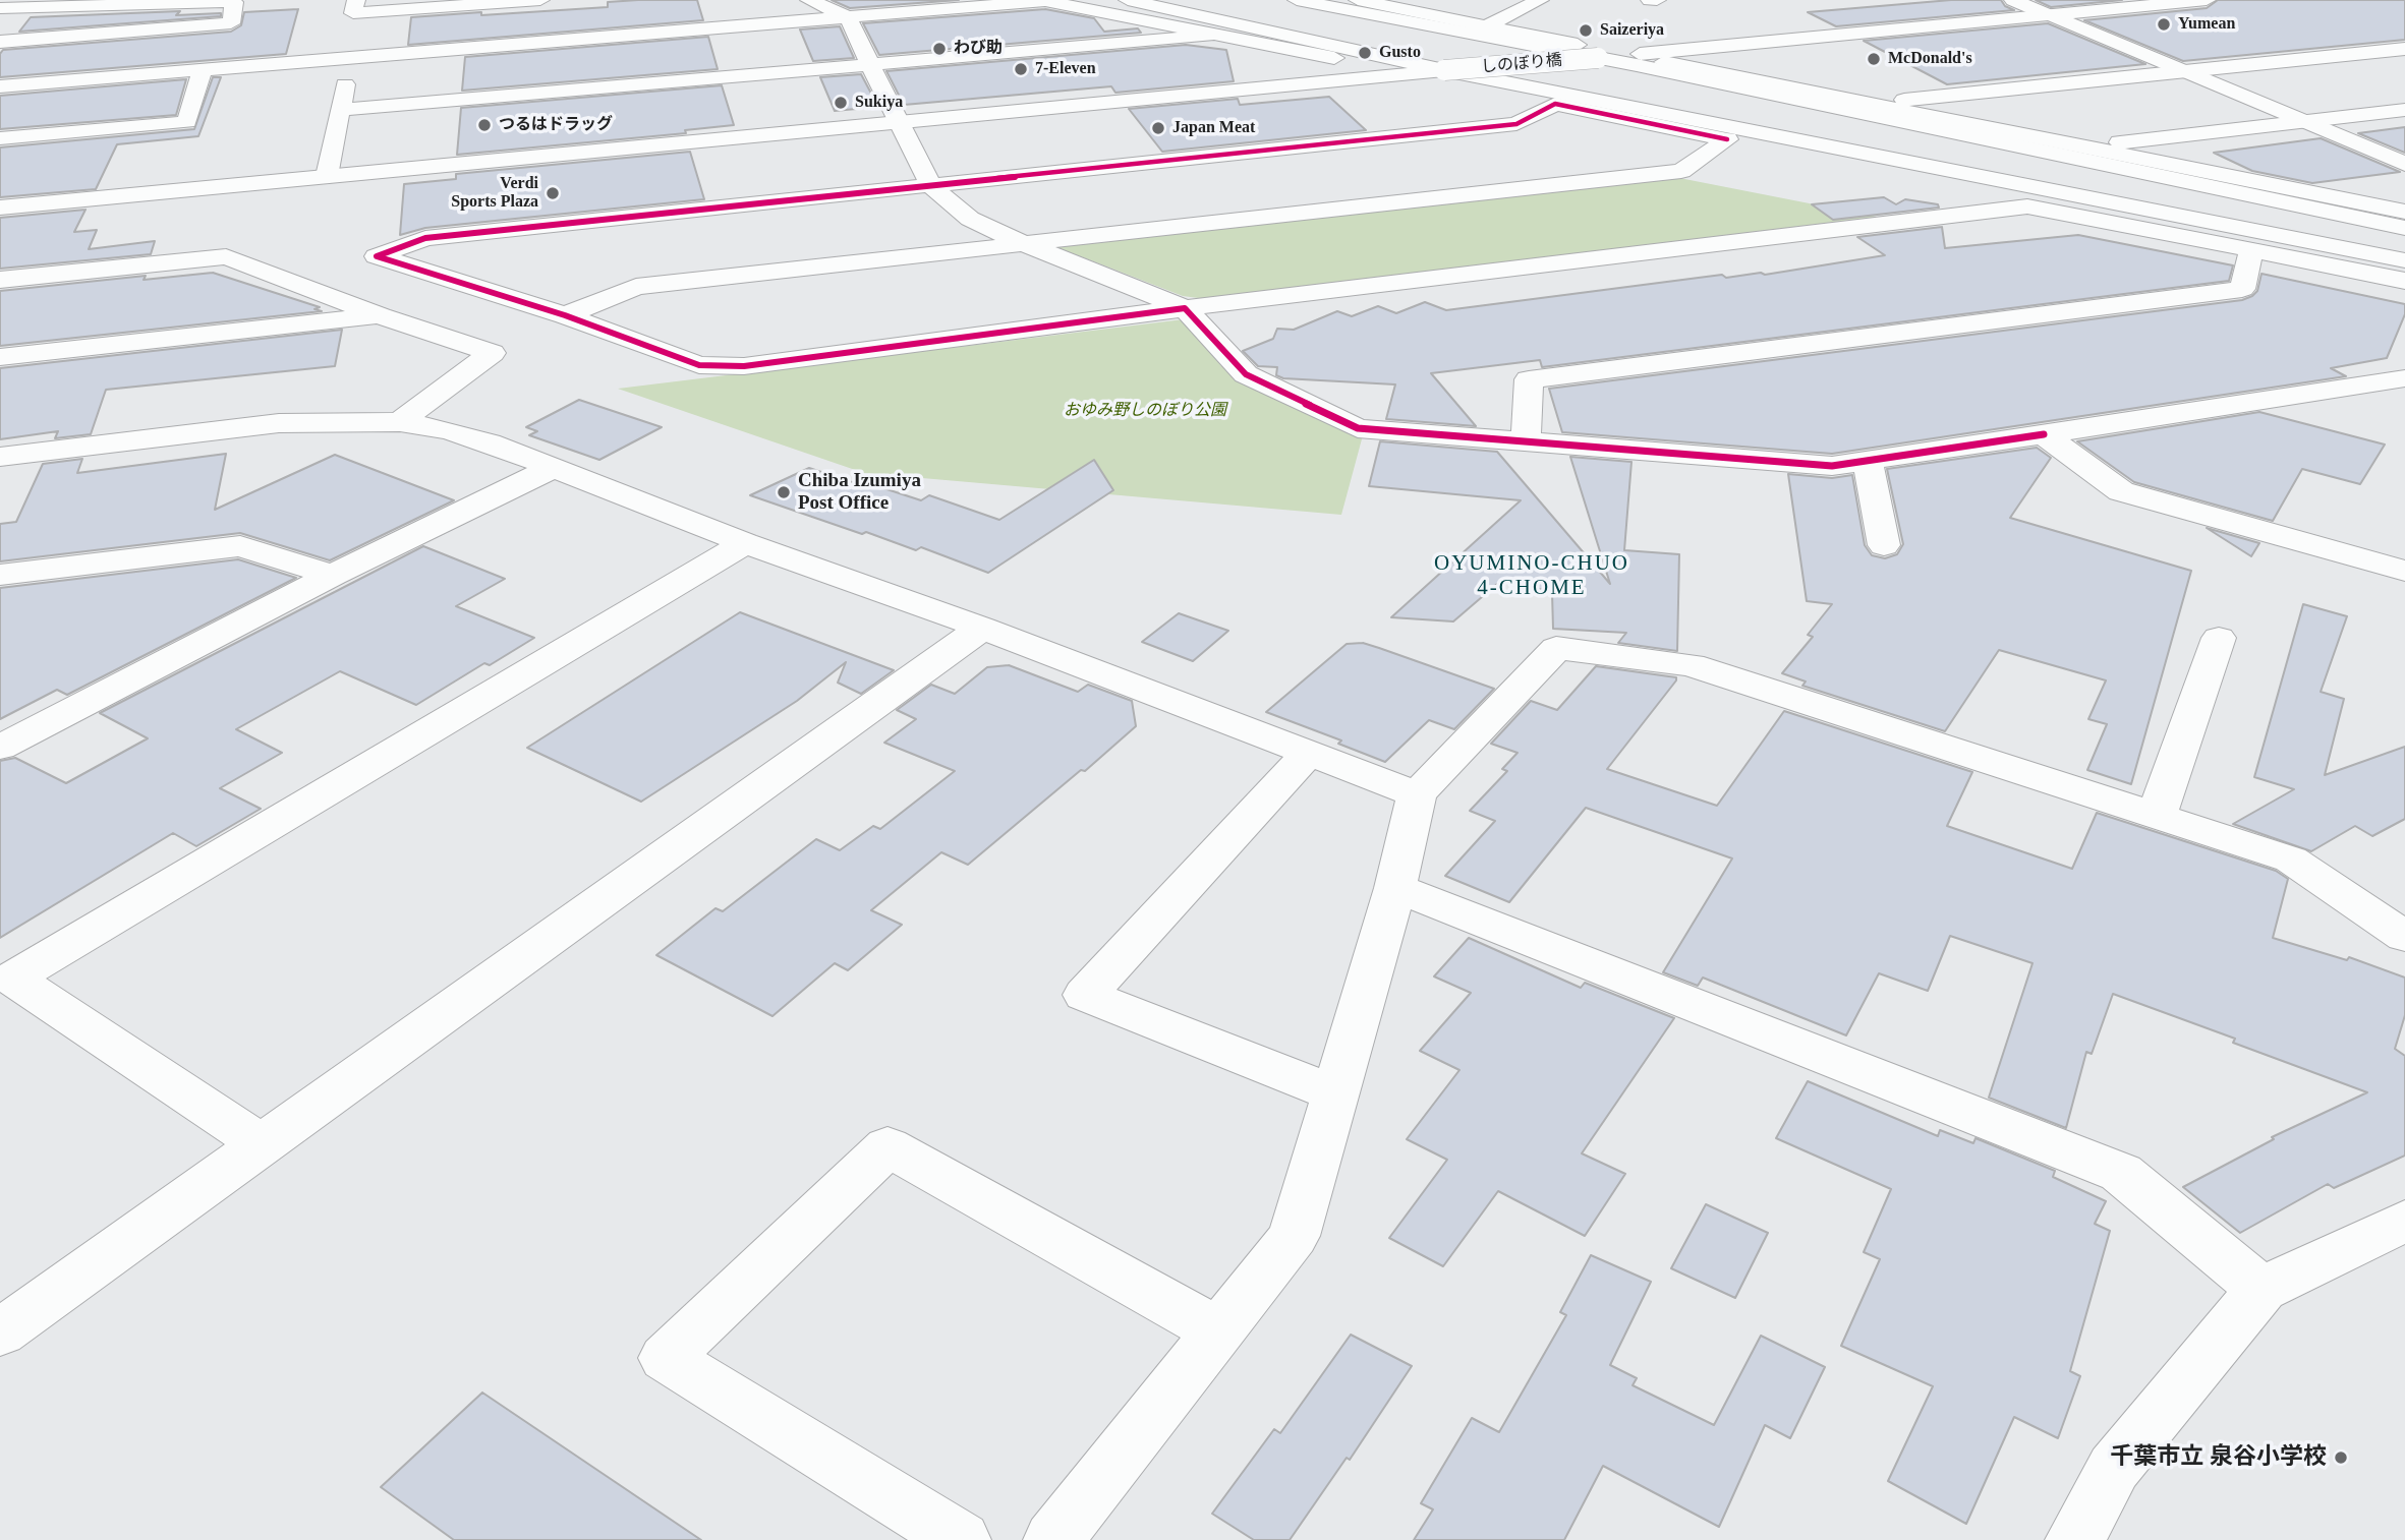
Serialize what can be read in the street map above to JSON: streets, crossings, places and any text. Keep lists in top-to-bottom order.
{
  "streets": {
    "street": ["しのぼり橋"]
  },
  "districts": ["OYUMINO-CHUO 4-CHOME"],
  "parks": ["おゆみ野しのぼり公園"],
  "places": [
    "Yumean",
    "Saizeriya",
    "わび助",
    "Gusto",
    "McDonald's",
    "7-Eleven",
    "Sukiya",
    "つるはドラッグ",
    "Japan Meat",
    "Verdi Sports Plaza",
    "Chiba Izumiya Post Office",
    "千葉市立 泉谷小学校"
  ]
}
